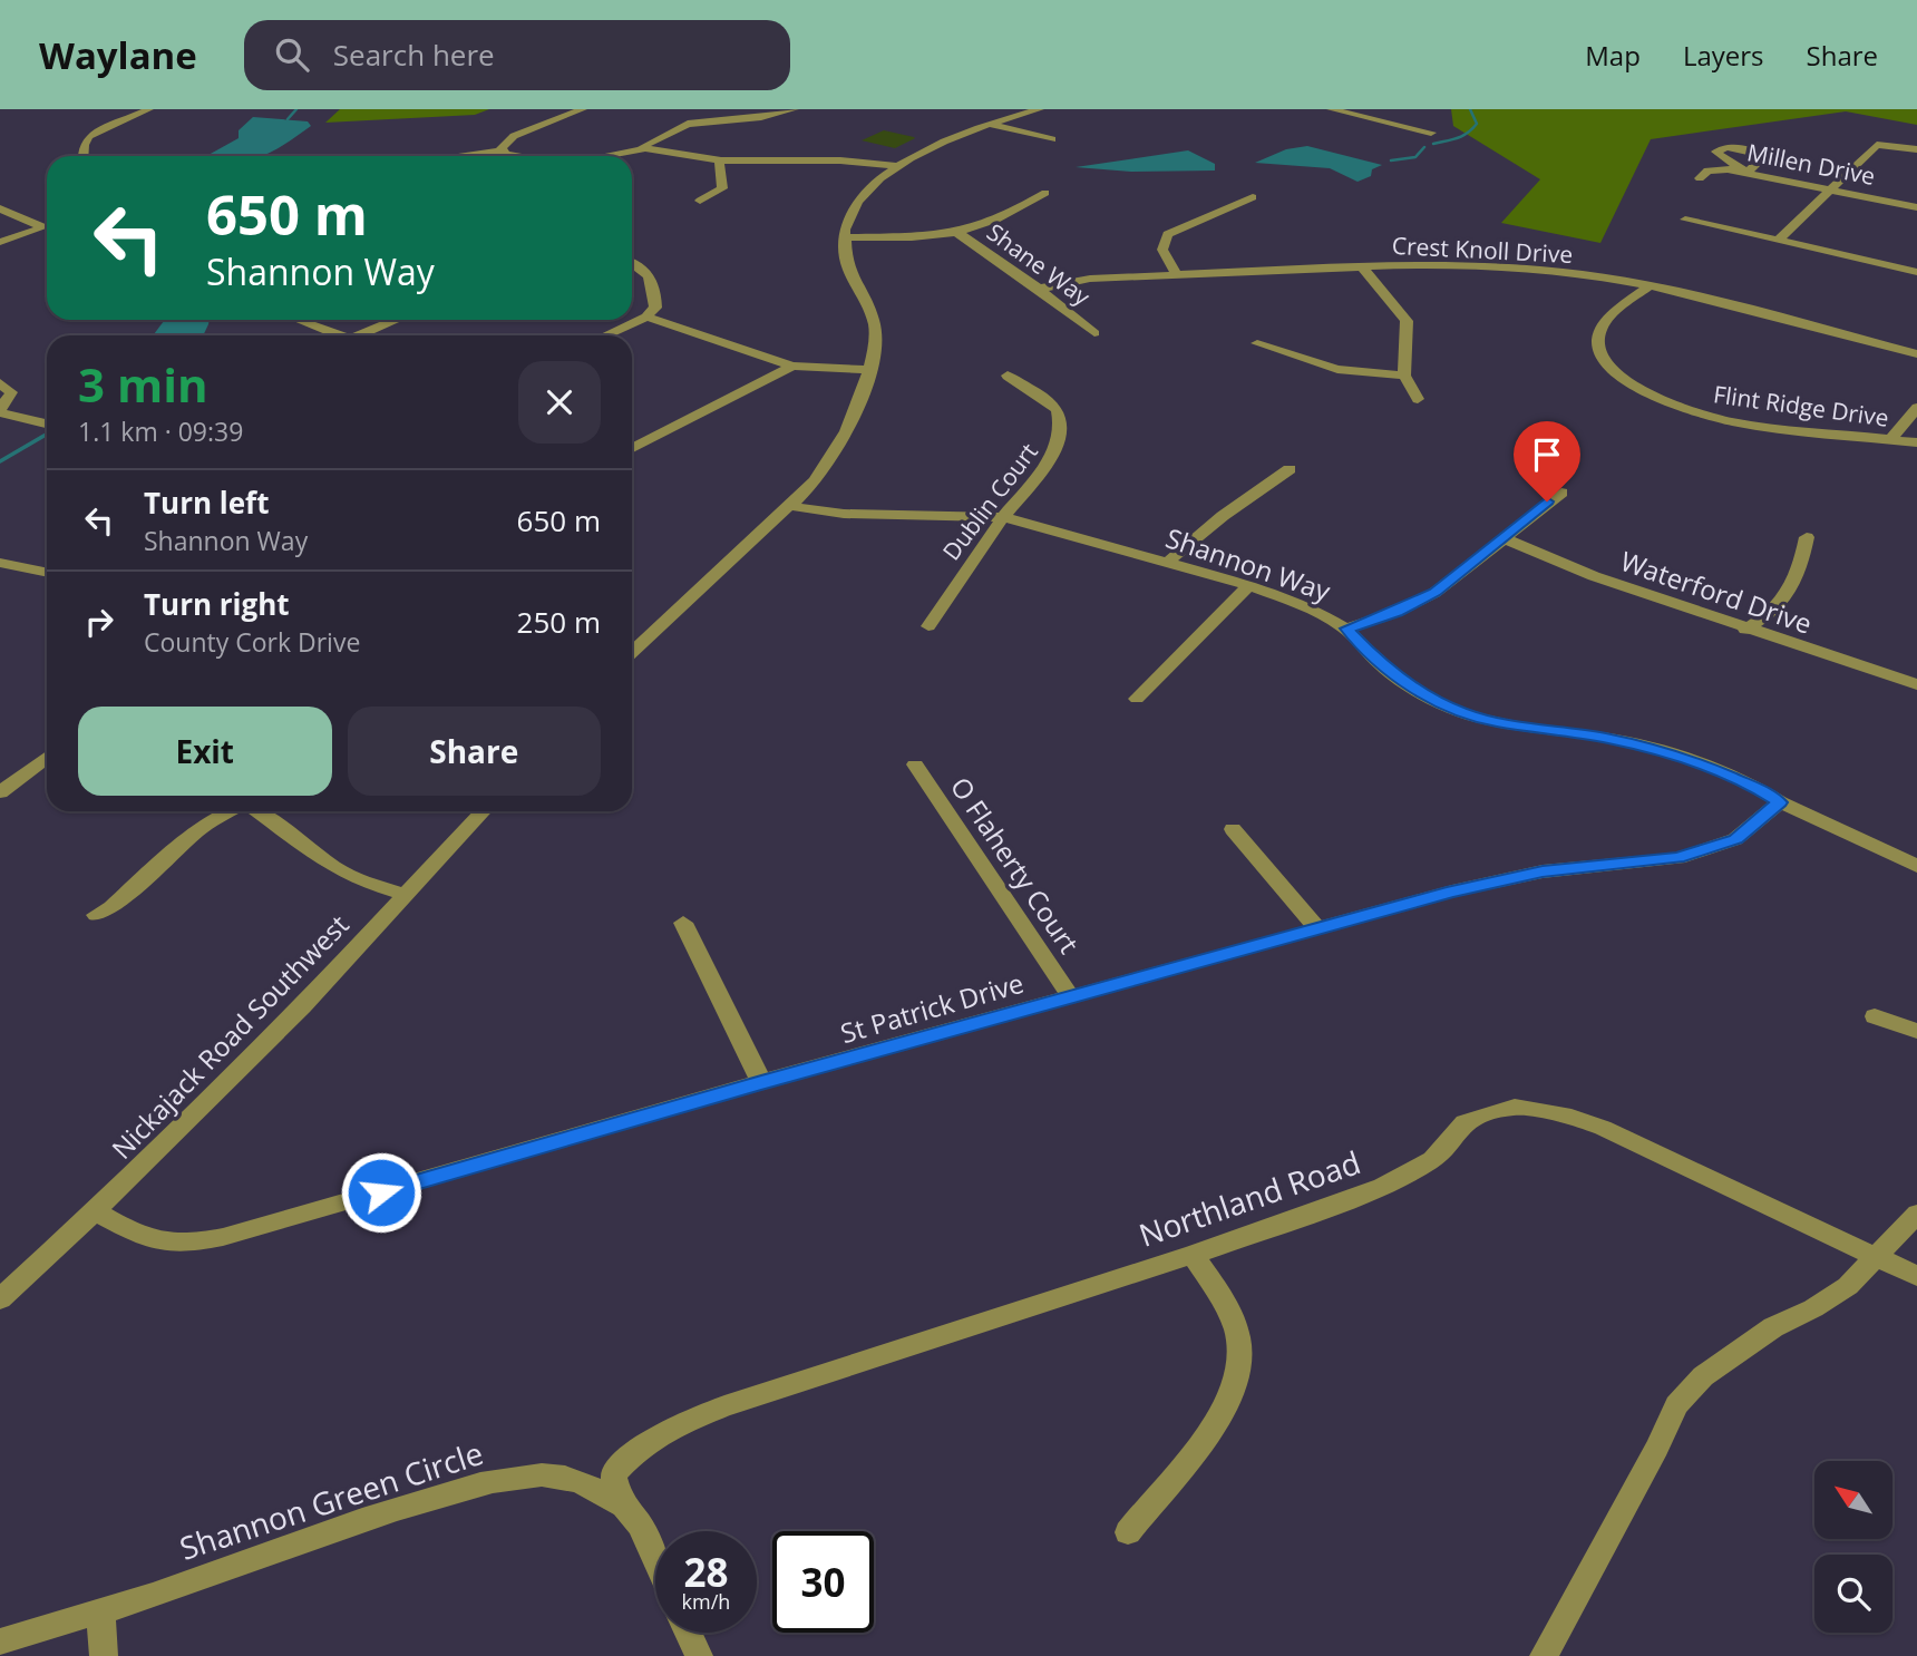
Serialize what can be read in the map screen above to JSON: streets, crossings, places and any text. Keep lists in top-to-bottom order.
{
  "streets": {
    "street": [
      "Millen Drive",
      "Crest Knoll Drive",
      "Shane Way",
      "Flint Ridge Drive",
      "Dublin Court",
      "Shannon Way",
      "Waterford Drive",
      "O Flaherty Court",
      "St Patrick Drive",
      "Nickajack Road Southwest",
      "Northland Road",
      "Shannon Green Circle"
    ]
  },
  "crossings": [
    ["Crest Knoll Drive", "Shane Way"],
    ["Crest Knoll Drive", "Flint Ridge Drive"],
    ["Dublin Court", "Shannon Way"],
    ["Shannon Way", "St Patrick Drive"],
    ["O Flaherty Court", "St Patrick Drive"],
    ["St Patrick Drive", "Nickajack Road Southwest"],
    ["Northland Road", "Shannon Green Circle"]
  ],
  "north": "top left",
  "page": {
    "header": "Waylane",
    "search": "Search here",
    "nav": ["Map", "Layers", "Share"],
    "turn": ["650 m", "Shannon Way"],
    "heading": ["3 min", "1.1 km · 09:39"],
    "list": [
      {
        "name": "Turn left",
        "note": "Shannon Way",
        "value": "650 m"
      },
      {
        "name": "Turn right",
        "note": "County Cork Drive",
        "value": "250 m"
      }
    ],
    "buttons": ["Exit", "Share"],
    "speed": "28 km/h",
    "limit": "30"
  }
}
